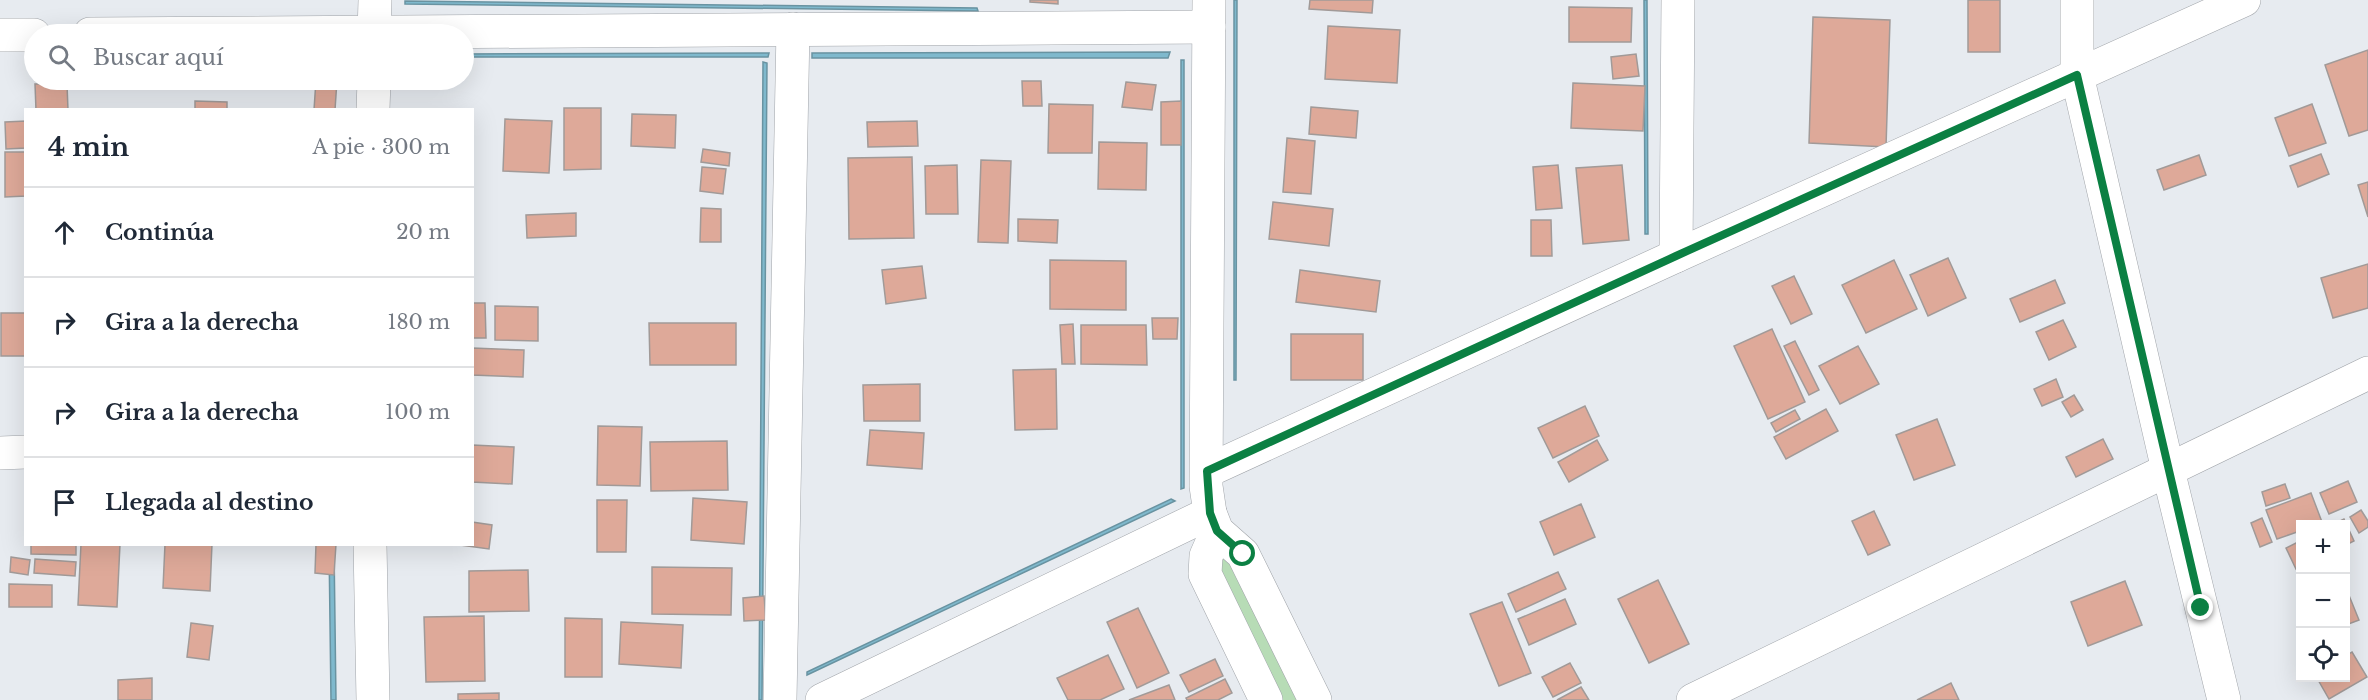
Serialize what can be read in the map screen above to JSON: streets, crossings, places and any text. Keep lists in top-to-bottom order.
{
  "page": {
    "search": "Buscar aquí",
    "heading": ["4 min", "A pie · 300 m"],
    "list": [
      ["Continúa", "20 m"],
      ["Gira a la derecha", "180 m"],
      ["Gira a la derecha", "100 m"],
      "Llegada al destino"
    ],
    "map_buttons": ["+", "−"]
  }
}
